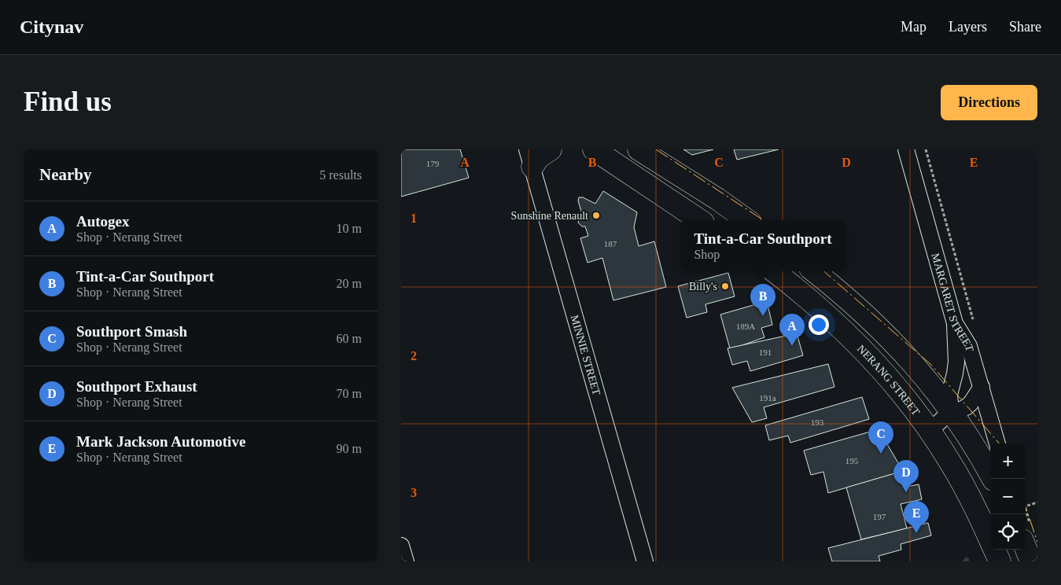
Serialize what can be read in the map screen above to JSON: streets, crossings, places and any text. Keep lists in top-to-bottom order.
{
  "streets": {
    "main road": ["NERANG STREET"],
    "street": ["MARGARET STREET", "MINNIE STREET"]
  },
  "places": ["Sunshine Renault", "Billy's"],
  "house_numbers": [
    "179",
    "187",
    "189A",
    "191",
    "191a",
    "193",
    "195",
    "197"
  ],
  "page": {
    "header": "Citynav",
    "nav": ["Map", "Layers", "Share"],
    "buttons": "Directions",
    "title": "Find us",
    "heading": ["Nearby", "5 results"],
    "list": [
      {
        "mark": "A",
        "name": "Autogex",
        "note": "Shop · Nerang Street",
        "value": "10 m"
      },
      {
        "mark": "B",
        "name": "Tint-a-Car Southport",
        "note": "Shop · Nerang Street",
        "value": "20 m"
      },
      {
        "mark": "C",
        "name": "Southport Smash",
        "note": "Shop · Nerang Street",
        "value": "60 m"
      },
      {
        "mark": "D",
        "name": "Southport Exhaust",
        "note": "Shop · Nerang Street",
        "value": "70 m"
      },
      {
        "mark": "E",
        "name": "Mark Jackson Automotive",
        "note": "Shop · Nerang Street",
        "value": "90 m"
      }
    ],
    "popup": ["Tint-a-Car Southport", "Shop"],
    "pins": [
      "B",
      "A",
      "C",
      "D",
      "E"
    ],
    "map_buttons": ["+", "−"]
  },
  "grid": {
    "columns": [
      "A",
      "B",
      "C",
      "D",
      "E"
    ],
    "rows": ["1", "2", "3"]
  }
}
